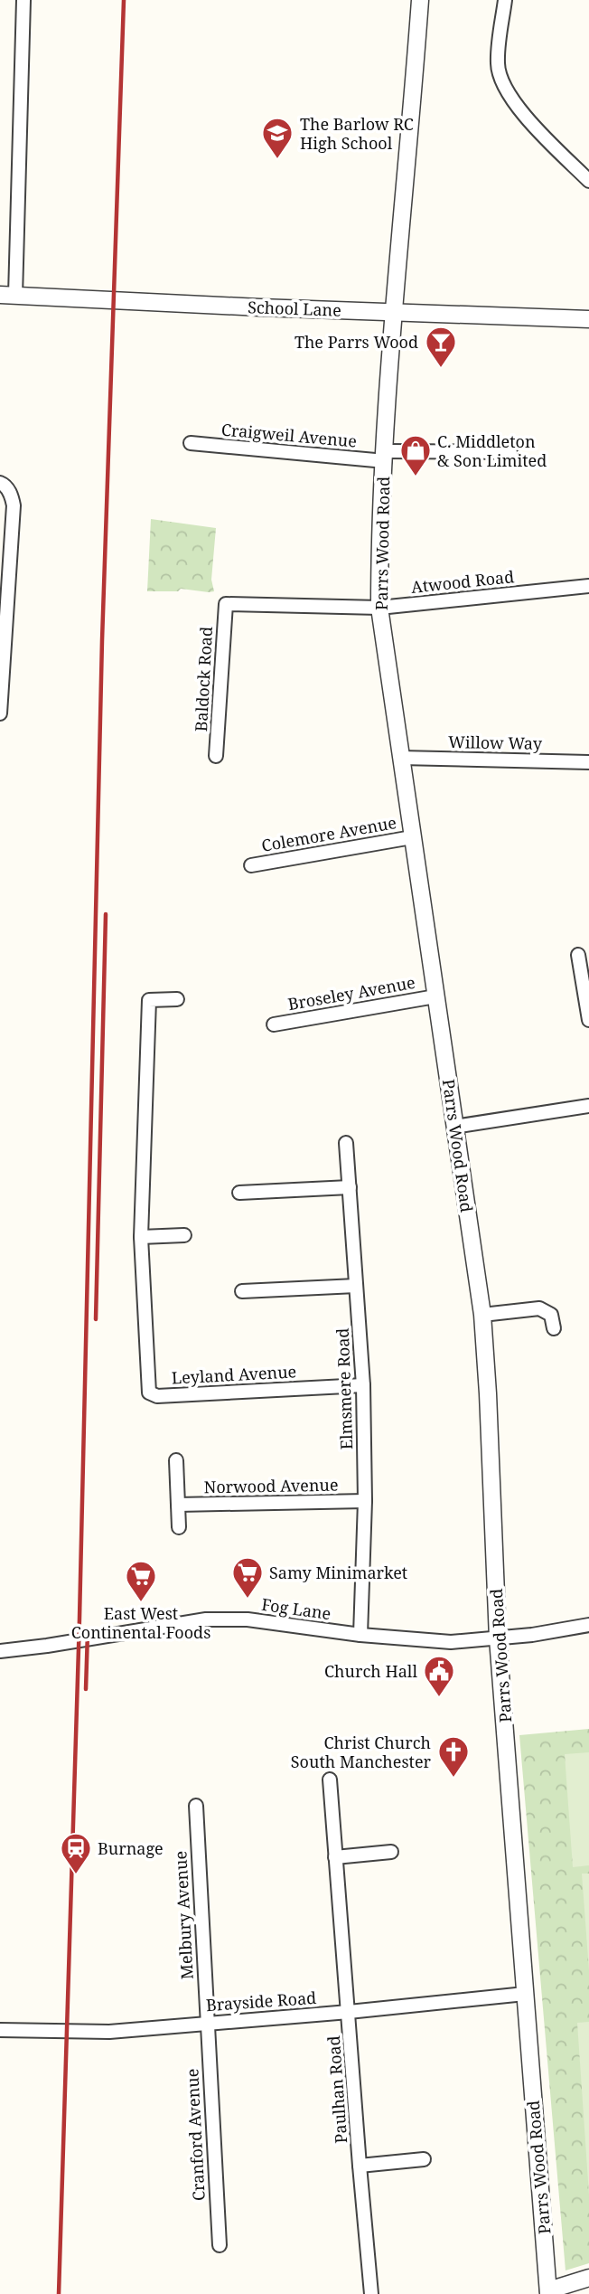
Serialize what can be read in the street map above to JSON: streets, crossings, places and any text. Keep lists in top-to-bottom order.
{
  "streets": {
    "street": [
      "School Lane",
      "Craigweil Avenue",
      "Parrs Wood Road",
      "Atwood Road",
      "Baldock Road",
      "Willow Way",
      "Colemore Avenue",
      "Broseley Avenue",
      "Leyland Avenue",
      "Elmsmere Road",
      "Norwood Avenue",
      "Fog Lane",
      "Melbury Avenue",
      "Brayside Road",
      "Paulhan Road",
      "Cranford Avenue"
    ]
  },
  "crossings": [
    ["School Lane", "Parrs Wood Road"],
    ["Craigweil Avenue", "Parrs Wood Road"],
    ["Parrs Wood Road", "Atwood Road"],
    ["Parrs Wood Road", "Willow Way"],
    ["Parrs Wood Road", "Colemore Avenue"],
    ["Parrs Wood Road", "Broseley Avenue"],
    ["Parrs Wood Road", "Fog Lane"],
    ["Parrs Wood Road", "Brayside Road"],
    ["Atwood Road", "Baldock Road"],
    ["Leyland Avenue", "Elmsmere Road"],
    ["Elmsmere Road", "Norwood Avenue"],
    ["Elmsmere Road", "Fog Lane"],
    ["Melbury Avenue", "Brayside Road"],
    ["Melbury Avenue", "Cranford Avenue"],
    ["Brayside Road", "Paulhan Road"],
    ["Brayside Road", "Cranford Avenue"]
  ],
  "places": {
    "school or university": ["The Barlow RC High School"],
    "bar": ["The Parrs Wood"],
    "shop": ["C. Middleton & Son Limited"],
    "supermarket": ["Samy Minimarket", "East West Continental Foods"],
    "public building": ["Church Hall"],
    "church": ["Christ Church South Manchester"],
    "station": ["Burnage"]
  }
}
